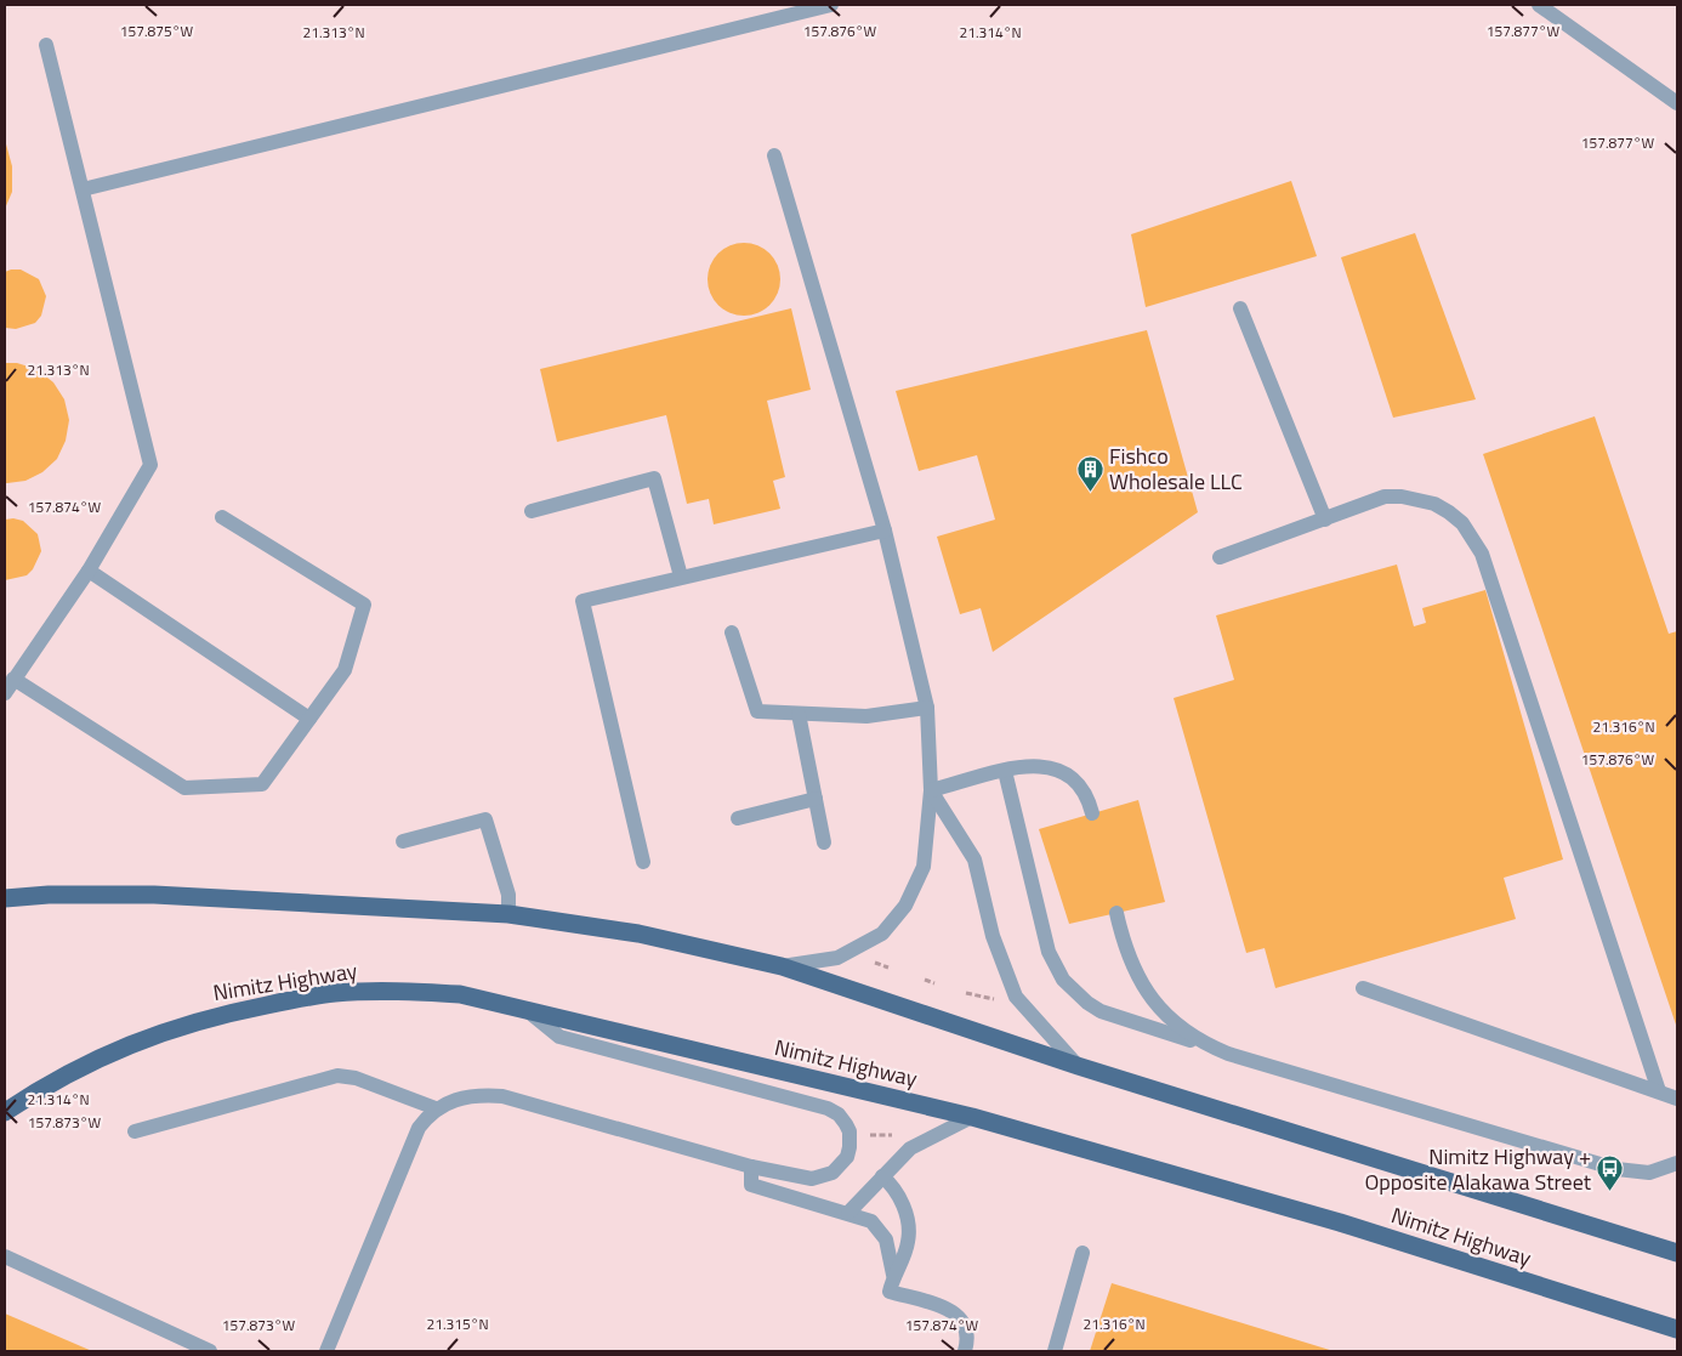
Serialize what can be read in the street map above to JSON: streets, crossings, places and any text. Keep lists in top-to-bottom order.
{
  "streets": {
    "main road": ["Nimitz Highway"]
  },
  "places": {
    "building": ["Fishco Wholesale LLC"],
    "bus stop": ["Nimitz Highway + Opposite Alakawa Street"]
  },
  "coordinates": [
    "157.876°W",
    "157.875°W",
    "157.877°W",
    "21.313°N",
    "21.314°N",
    "157.874°W",
    "21.316°N",
    "157.873°W",
    "21.315°N"
  ]
}
